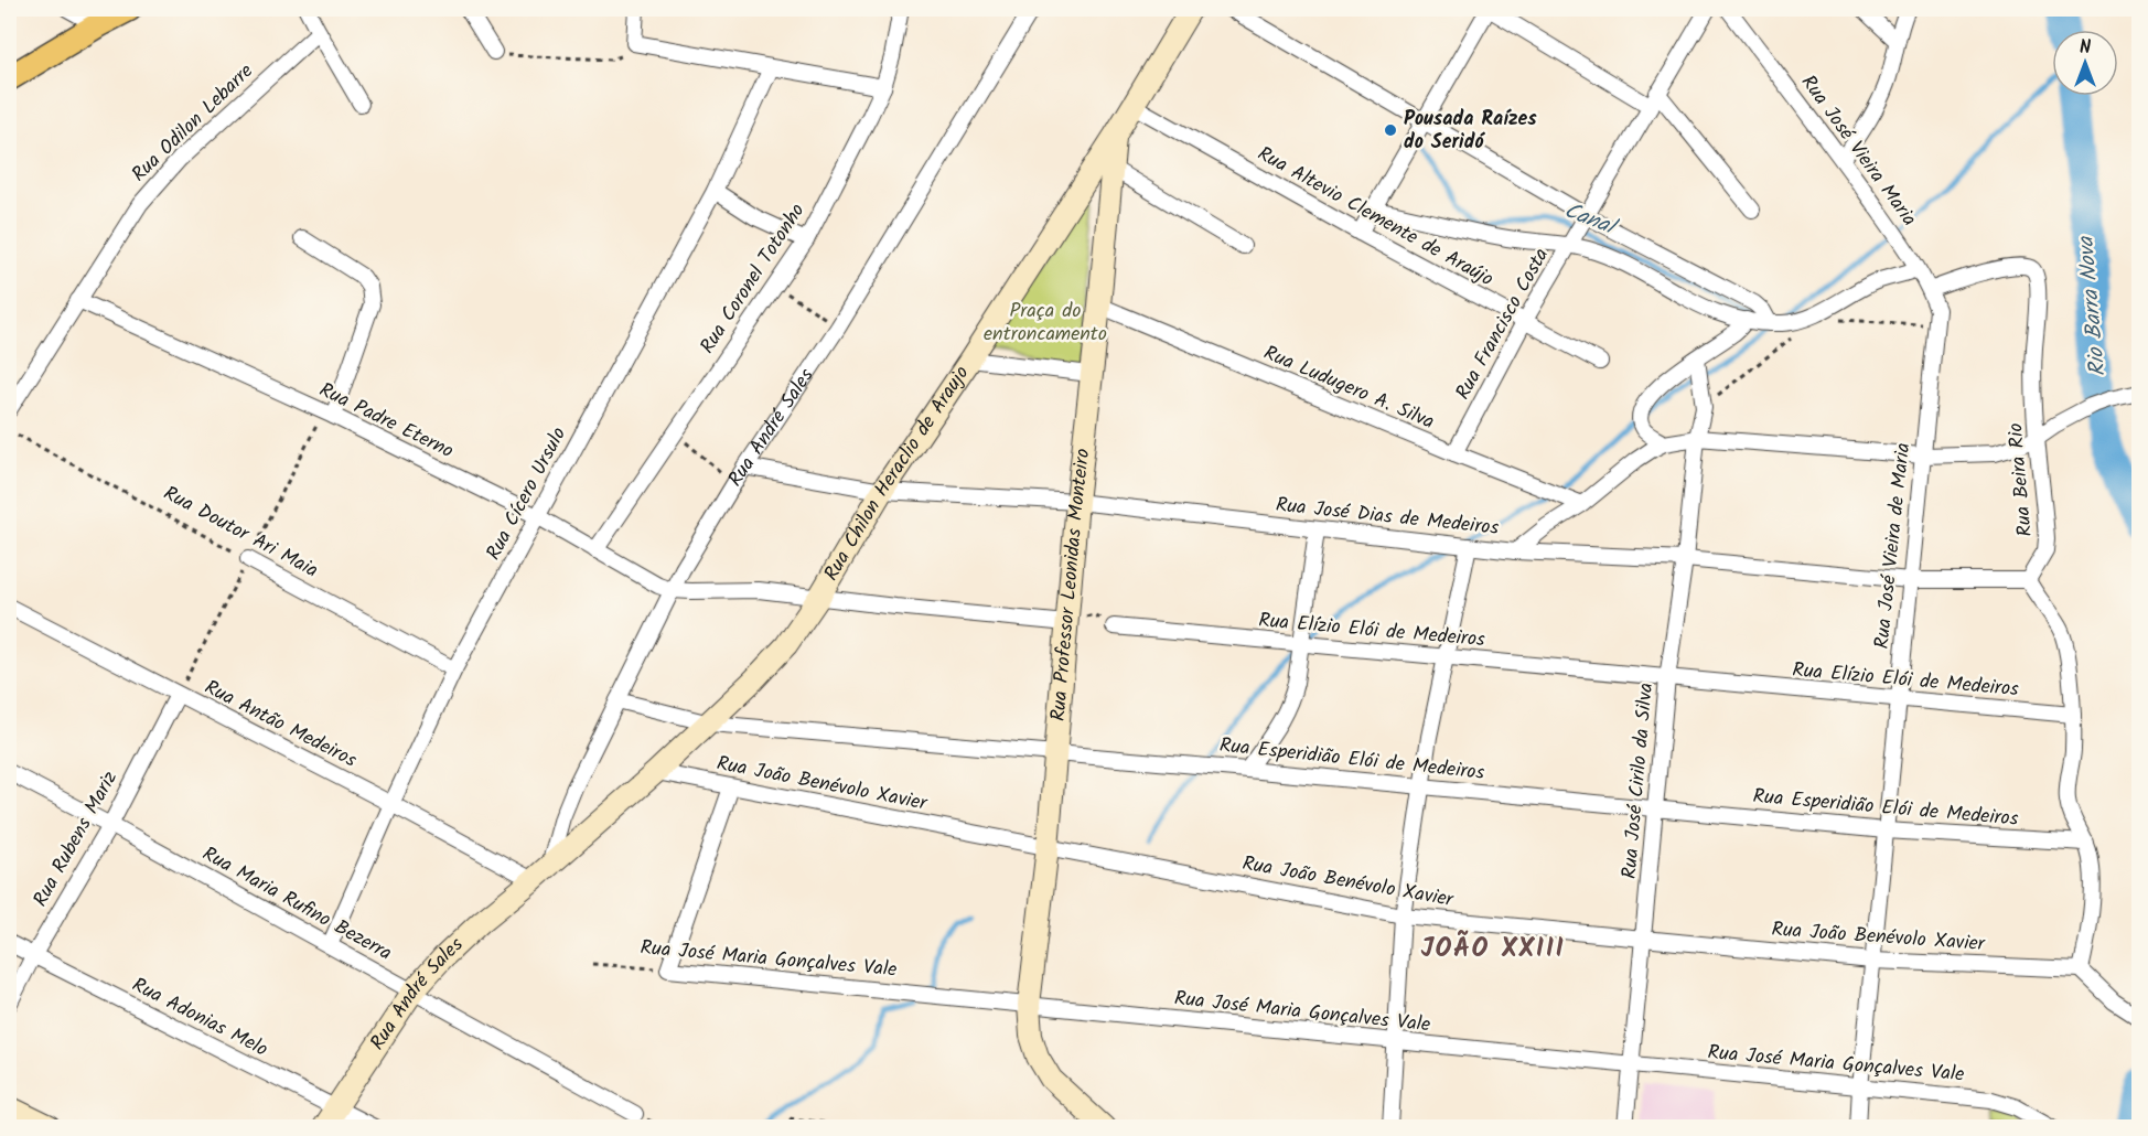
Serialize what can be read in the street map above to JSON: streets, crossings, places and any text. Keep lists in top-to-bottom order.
{
  "streets": {
    "street": [
      "Rua Odilon Lebarre",
      "Rua José Vieira Maria",
      "Rua Altevio Clemente de Araújo",
      "Rua Coronel Totonho",
      "Rua Francisco Costa",
      "Rua Ludugero A. Silva",
      "Rua Padre Eterno",
      "Rua André Sales",
      "Rua Chilon Heraclio de Araujo",
      "Rua Beira Rio",
      "Rua Cícero Ursulo",
      "Rua José Dias de Medeiros",
      "Rua Doutor Ari Maia",
      "Rua José Vieira de Maria",
      "Rua Professor Leonidas Monteiro",
      "Rua Elízio Elói de Medeiros",
      "Rua Antão Medeiros",
      "Rua Esperidião Elói de Medeiros",
      "Rua José Cirilo da Silva",
      "Rua João Benévolo Xavier",
      "Rua Rubens Mariz",
      "Rua Maria Rufino Bezerra",
      "Rua José Maria Gonçalves Vale",
      "Rua Adonias Melo"
    ]
  },
  "crossings": [
    ["Rua Odilon Lebarre", "Rua Padre Eterno"],
    ["Rua José Vieira Maria", "Rua Beira Rio"],
    ["Rua José Vieira Maria", "Rua José Vieira de Maria"],
    ["Rua Altevio Clemente de Araújo", "Rua Francisco Costa"],
    ["Rua Altevio Clemente de Araújo", "Rua Chilon Heraclio de Araujo"],
    ["Rua Coronel Totonho", "Rua Padre Eterno"],
    ["Rua Francisco Costa", "Rua Ludugero A. Silva"],
    ["Rua Ludugero A. Silva", "Rua Professor Leonidas Monteiro"],
    ["Rua Padre Eterno", "Rua André Sales"],
    ["Rua Padre Eterno", "Rua Cícero Ursulo"],
    ["Rua André Sales", "Rua Chilon Heraclio de Araujo"],
    ["Rua André Sales", "Rua José Dias de Medeiros"],
    ["Rua André Sales", "Rua Antão Medeiros"],
    ["Rua André Sales", "Rua Esperidião Elói de Medeiros"],
    ["Rua André Sales", "Rua Maria Rufino Bezerra"],
    ["Rua André Sales", "Rua Adonias Melo"],
    ["Rua Chilon Heraclio de Araujo", "Rua José Dias de Medeiros"],
    ["Rua Chilon Heraclio de Araujo", "Rua Professor Leonidas Monteiro"],
    ["Rua Chilon Heraclio de Araujo", "Rua Antão Medeiros"],
    ["Rua Chilon Heraclio de Araujo", "Rua Esperidião Elói de Medeiros"],
    ["Rua Chilon Heraclio de Araujo", "Rua João Benévolo Xavier"],
    ["Rua Beira Rio", "Rua José Dias de Medeiros"],
    ["Rua Cícero Ursulo", "Rua Doutor Ari Maia"],
    ["Rua Cícero Ursulo", "Rua Antão Medeiros"],
    ["Rua Cícero Ursulo", "Rua Maria Rufino Bezerra"],
    ["Rua José Dias de Medeiros", "Rua José Vieira de Maria"],
    ["Rua José Dias de Medeiros", "Rua Professor Leonidas Monteiro"],
    ["Rua José Dias de Medeiros", "Rua José Cirilo da Silva"],
    ["Rua José Vieira de Maria", "Rua Elízio Elói de Medeiros"],
    ["Rua José Vieira de Maria", "Rua Esperidião Elói de Medeiros"],
    ["Rua José Vieira de Maria", "Rua João Benévolo Xavier"],
    ["Rua José Vieira de Maria", "Rua José Maria Gonçalves Vale"],
    ["Rua Professor Leonidas Monteiro", "Rua Esperidião Elói de Medeiros"],
    ["Rua Professor Leonidas Monteiro", "Rua João Benévolo Xavier"],
    ["Rua Professor Leonidas Monteiro", "Rua José Maria Gonçalves Vale"],
    ["Rua Elízio Elói de Medeiros", "Rua José Cirilo da Silva"],
    ["Rua Antão Medeiros", "Rua Rubens Mariz"],
    ["Rua Esperidião Elói de Medeiros", "Rua José Cirilo da Silva"],
    ["Rua José Cirilo da Silva", "Rua João Benévolo Xavier"],
    ["Rua José Cirilo da Silva", "Rua José Maria Gonçalves Vale"],
    ["Rua Rubens Mariz", "Rua Maria Rufino Bezerra"],
    ["Rua Rubens Mariz", "Rua Adonias Melo"]
  ],
  "districts": ["JOÃO XXIII"],
  "water": ["Canal", "Rio Barra Nova"],
  "parks": ["Praça do entroncamento"],
  "places": ["Pousada Raízes do Seridó"],
  "north": "top"
}
